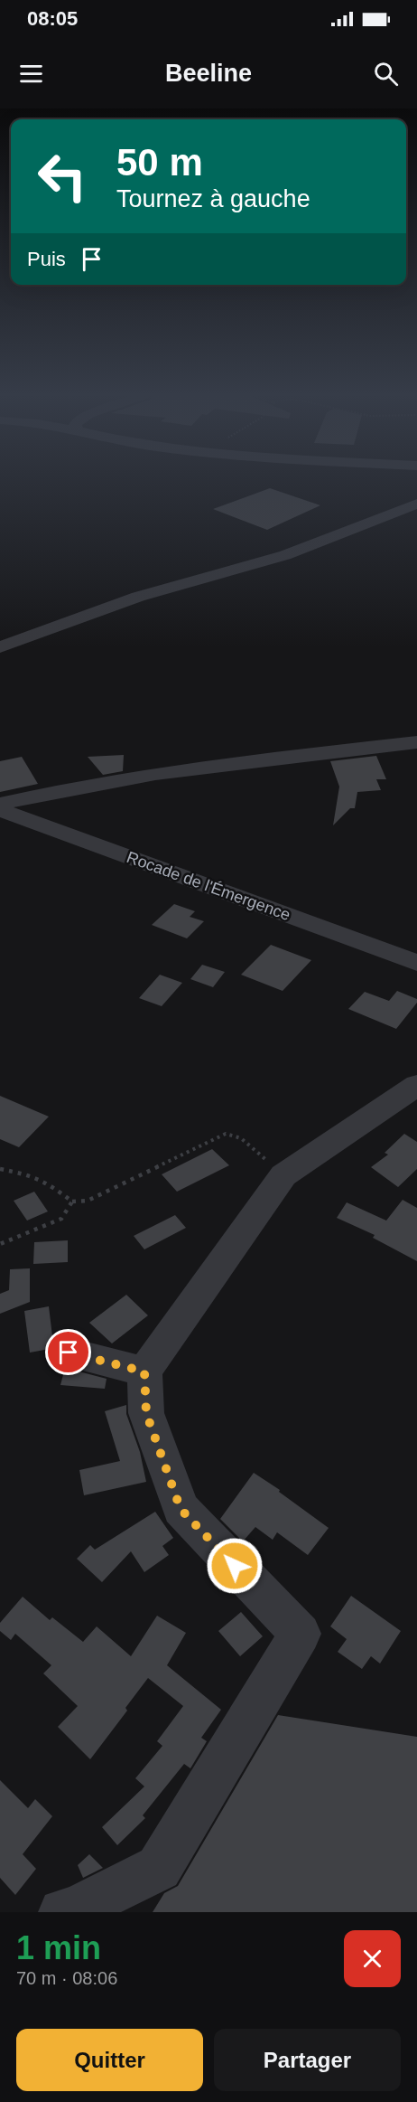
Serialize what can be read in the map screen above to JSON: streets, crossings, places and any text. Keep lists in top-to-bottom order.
{
  "streets": {
    "street": ["Rocade de l'Émergence"]
  },
  "page": {
    "status": "08:05",
    "header": "Beeline",
    "turn": ["50 m", "Tournez à gauche"],
    "then": "Puis",
    "heading": ["1 min", "70 m · 08:06"],
    "buttons": ["Quitter", "Partager"]
  }
}
